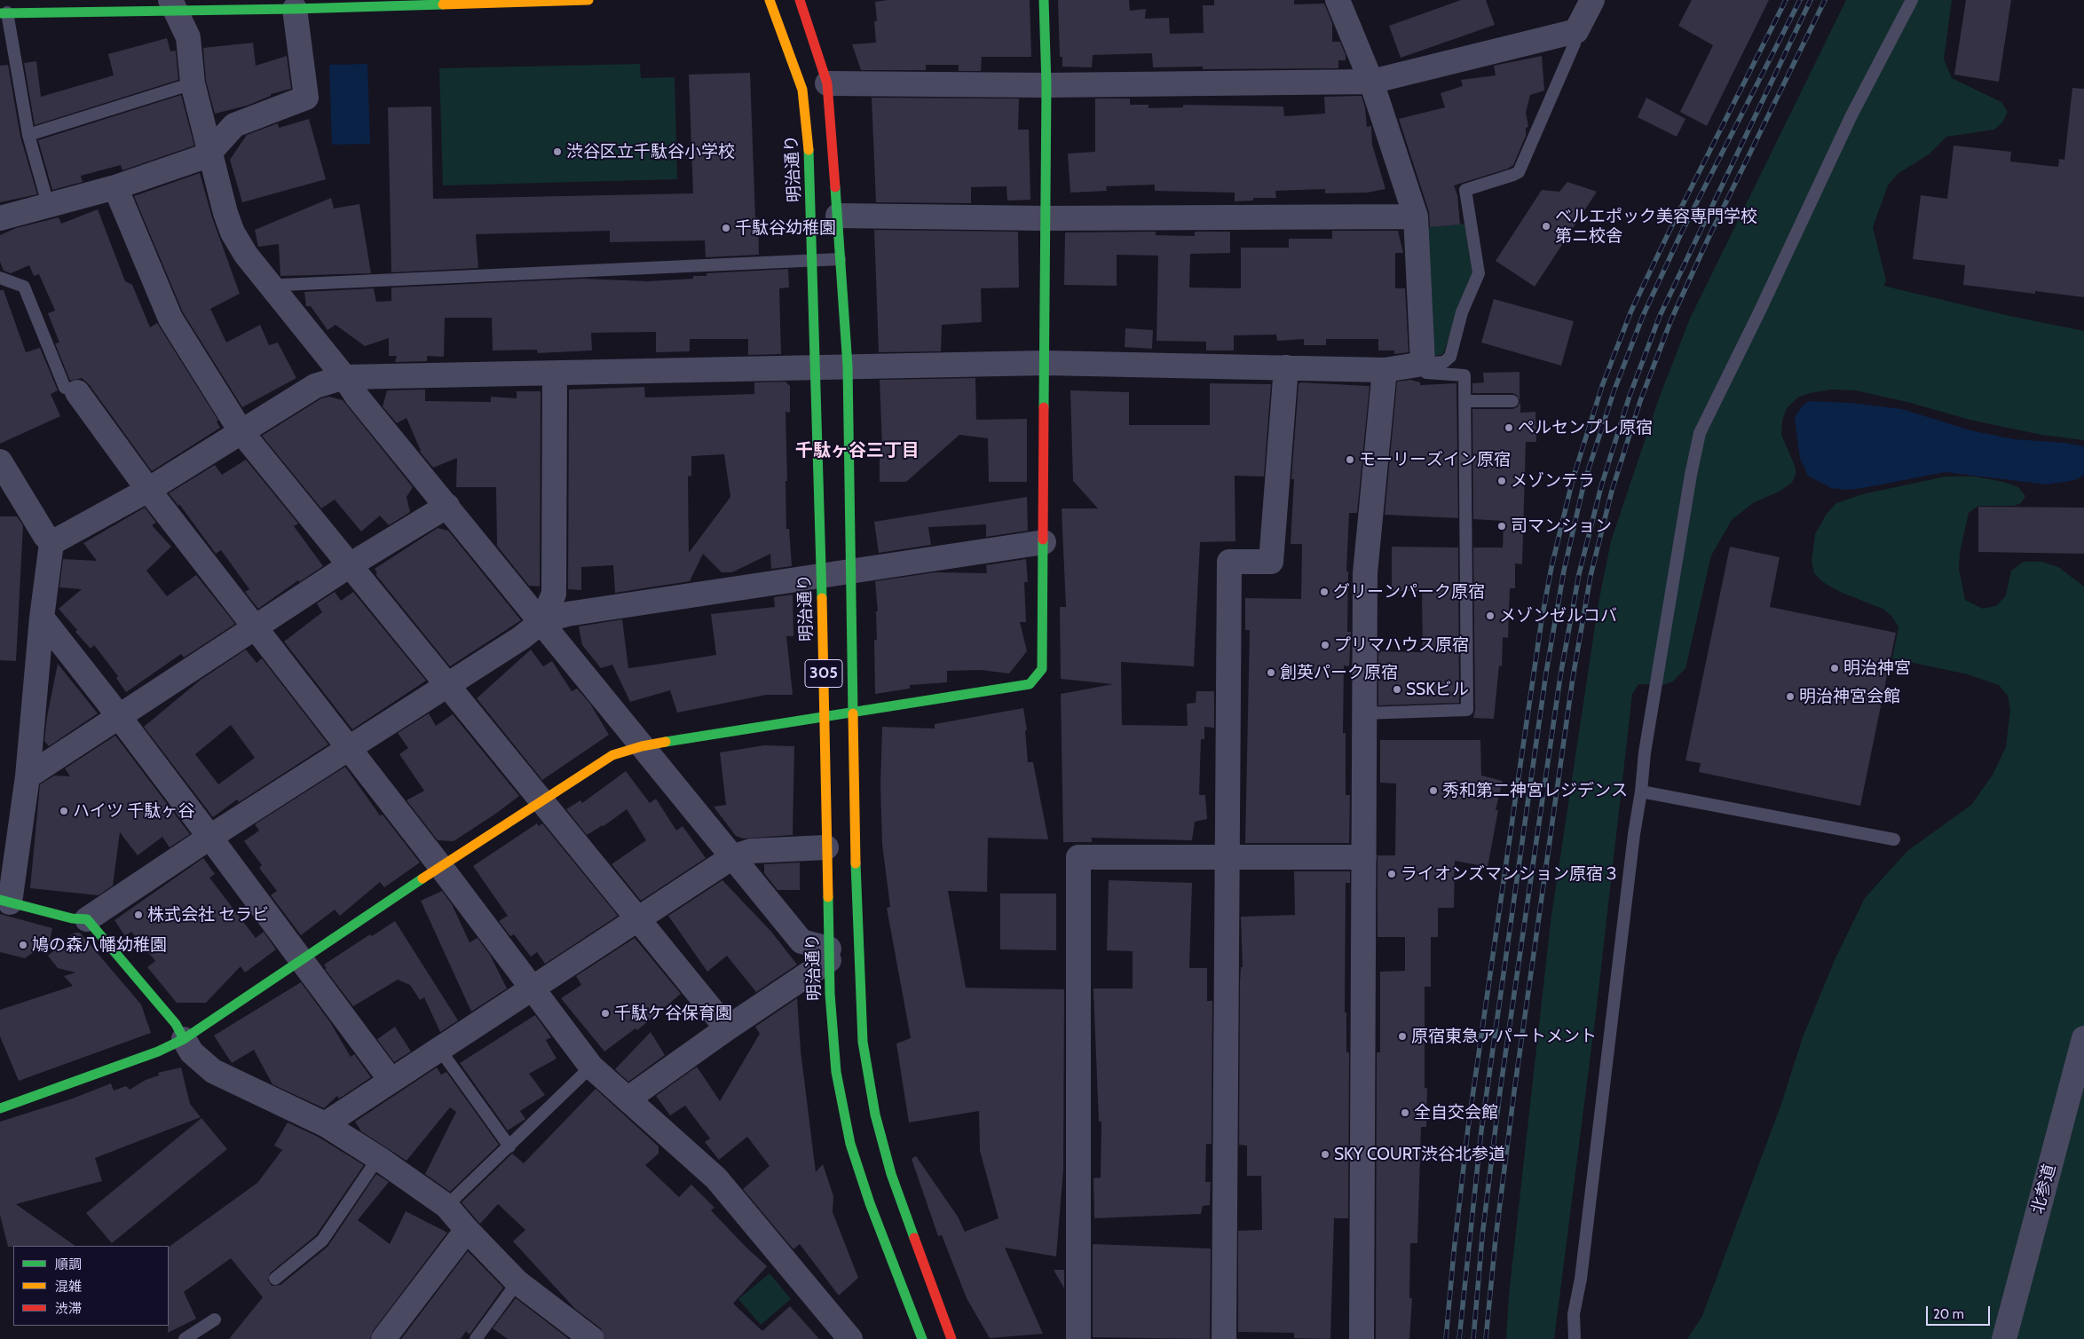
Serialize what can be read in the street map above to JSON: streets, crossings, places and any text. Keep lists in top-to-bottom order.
{
  "streets": {
    "main road": ["明治通り", "305"],
    "street": ["北参道"]
  },
  "districts": ["千駄ヶ谷三丁目"],
  "places": [
    "渋谷区立千駄谷小学校",
    "ベルエポック美容専門学校 第ニ校舎",
    "千駄谷幼稚園",
    "ペルセンプレ原宿",
    "モーリーズイン原宿",
    "メゾンテラ",
    "司マンション",
    "グリーンパーク原宿",
    "メゾンゼルコバ",
    "プリマハウス原宿",
    "明治神宮",
    "創英パーク原宿",
    "SSKビル",
    "明治神宮会館",
    "秀和第二神宮レジデンス",
    "ハイツ 千駄ヶ谷",
    "ライオンズマンション原宿３",
    "株式会社 セラビ",
    "鳩の森八幡幼稚園",
    "千駄ケ谷保育園",
    "原宿東急アパートメント",
    "全自交会館",
    "SKY COURT渋谷北参道"
  ],
  "legend": ["順調", "混雑", "渋滞"],
  "scale_bar": "20 m"
}
